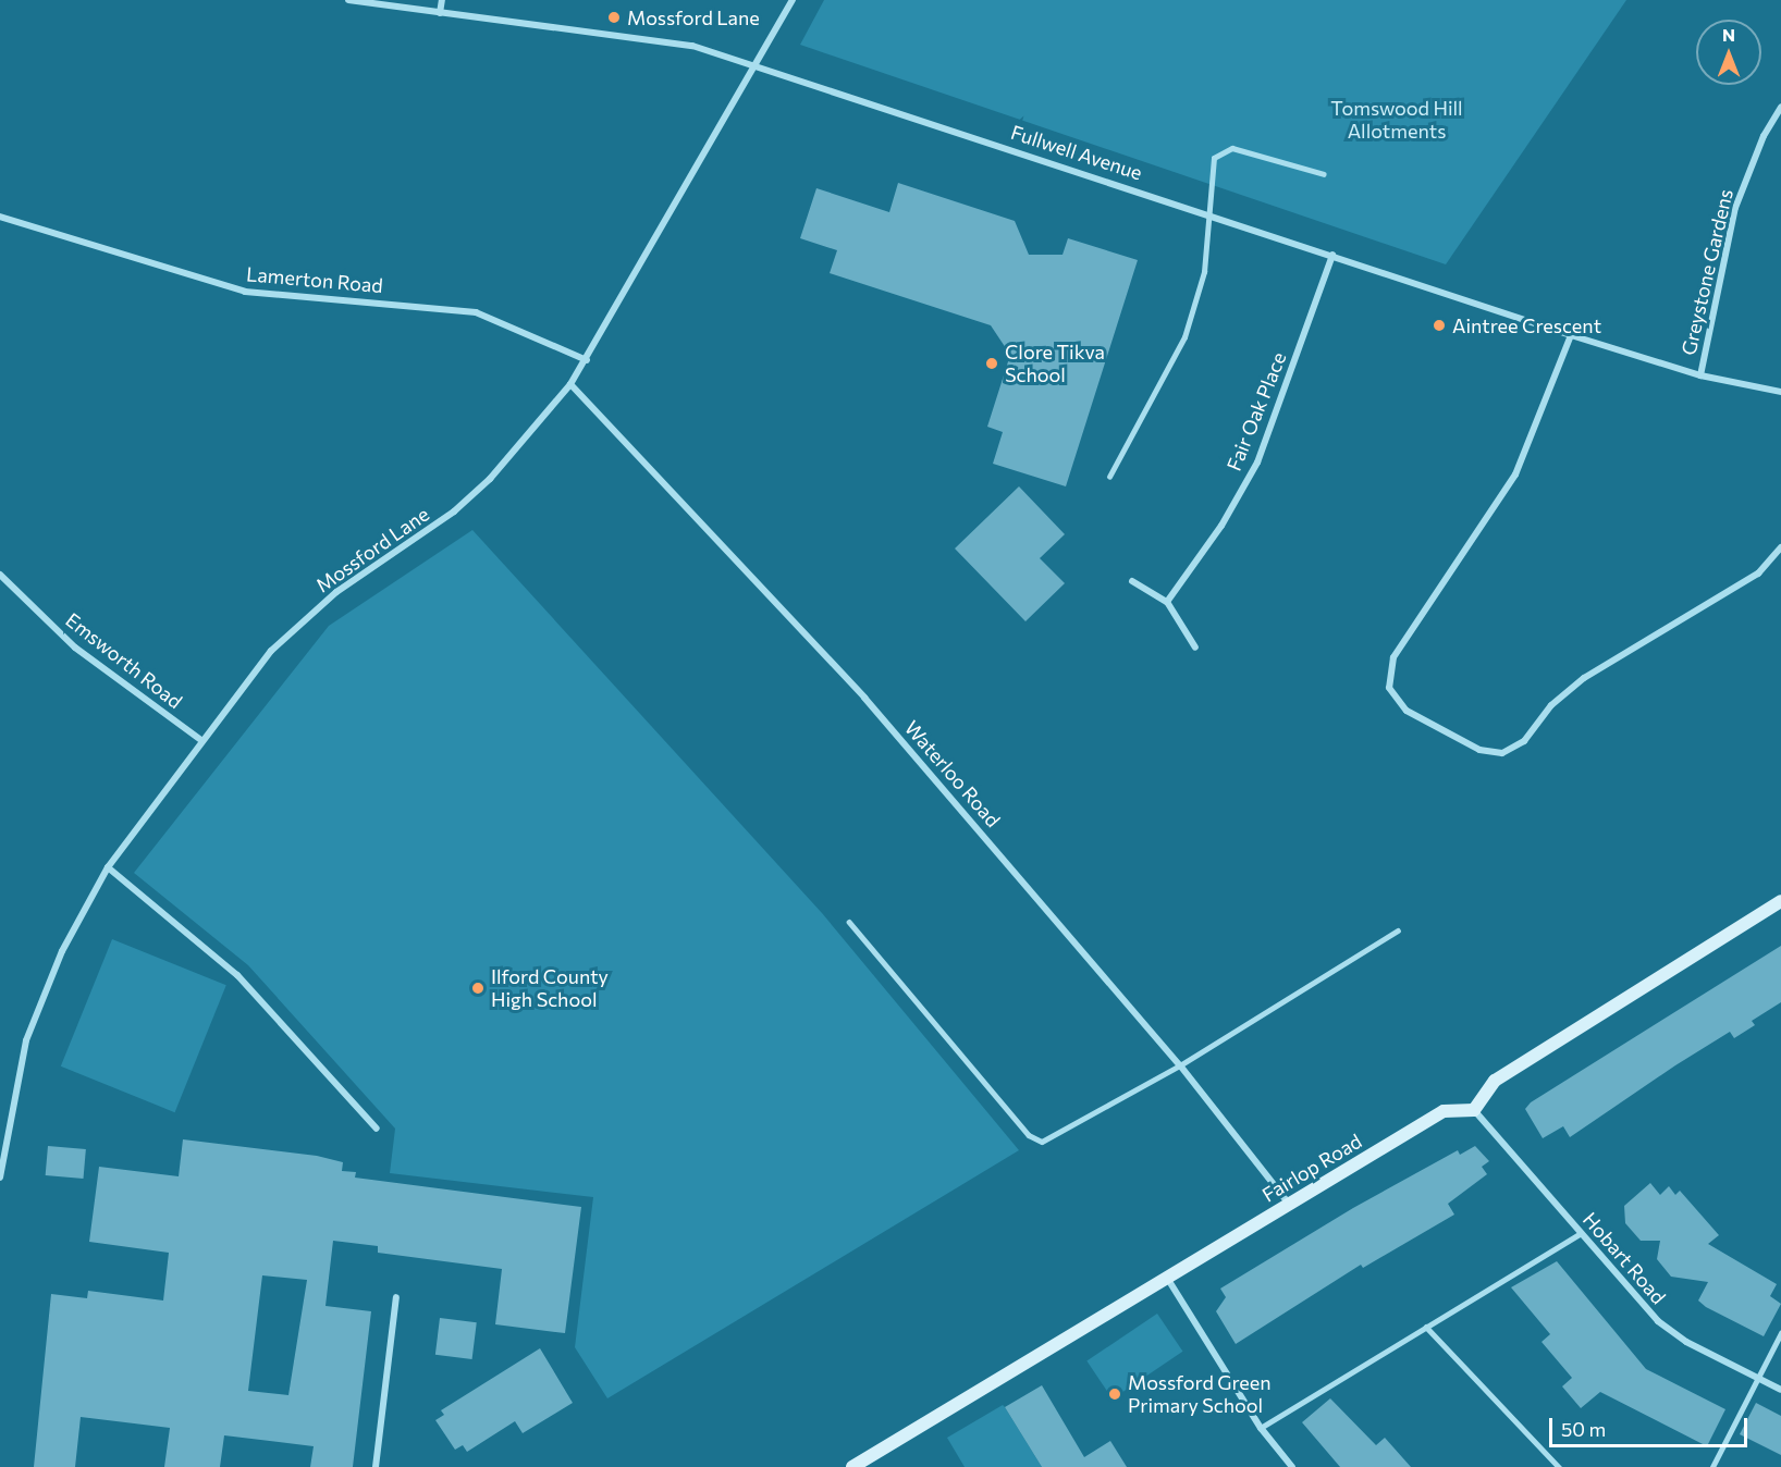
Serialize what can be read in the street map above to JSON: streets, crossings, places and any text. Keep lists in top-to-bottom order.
{
  "streets": {
    "street": [
      "Fullwell Avenue",
      "Greystone Gardens",
      "Lamerton Road",
      "Fair Oak Place",
      "Mossford Lane",
      "Emsworth Road",
      "Waterloo Road",
      "Fairlop Road",
      "Hobart Road"
    ]
  },
  "crossings": [
    ["Fullwell Avenue", "Greystone Gardens"],
    ["Fullwell Avenue", "Fair Oak Place"],
    ["Fullwell Avenue", "Mossford Lane"],
    ["Lamerton Road", "Mossford Lane"],
    ["Mossford Lane", "Emsworth Road"],
    ["Mossford Lane", "Waterloo Road"],
    ["Waterloo Road", "Fairlop Road"],
    ["Fairlop Road", "Hobart Road"]
  ],
  "parks": ["Tomswood Hill Allotments"],
  "places": [
    "Mossford Lane",
    "Aintree Crescent",
    "Clore Tikva School",
    "Ilford County High School",
    "Mossford Green Primary School"
  ],
  "scale_bar": "50 m",
  "north": "top"
}
